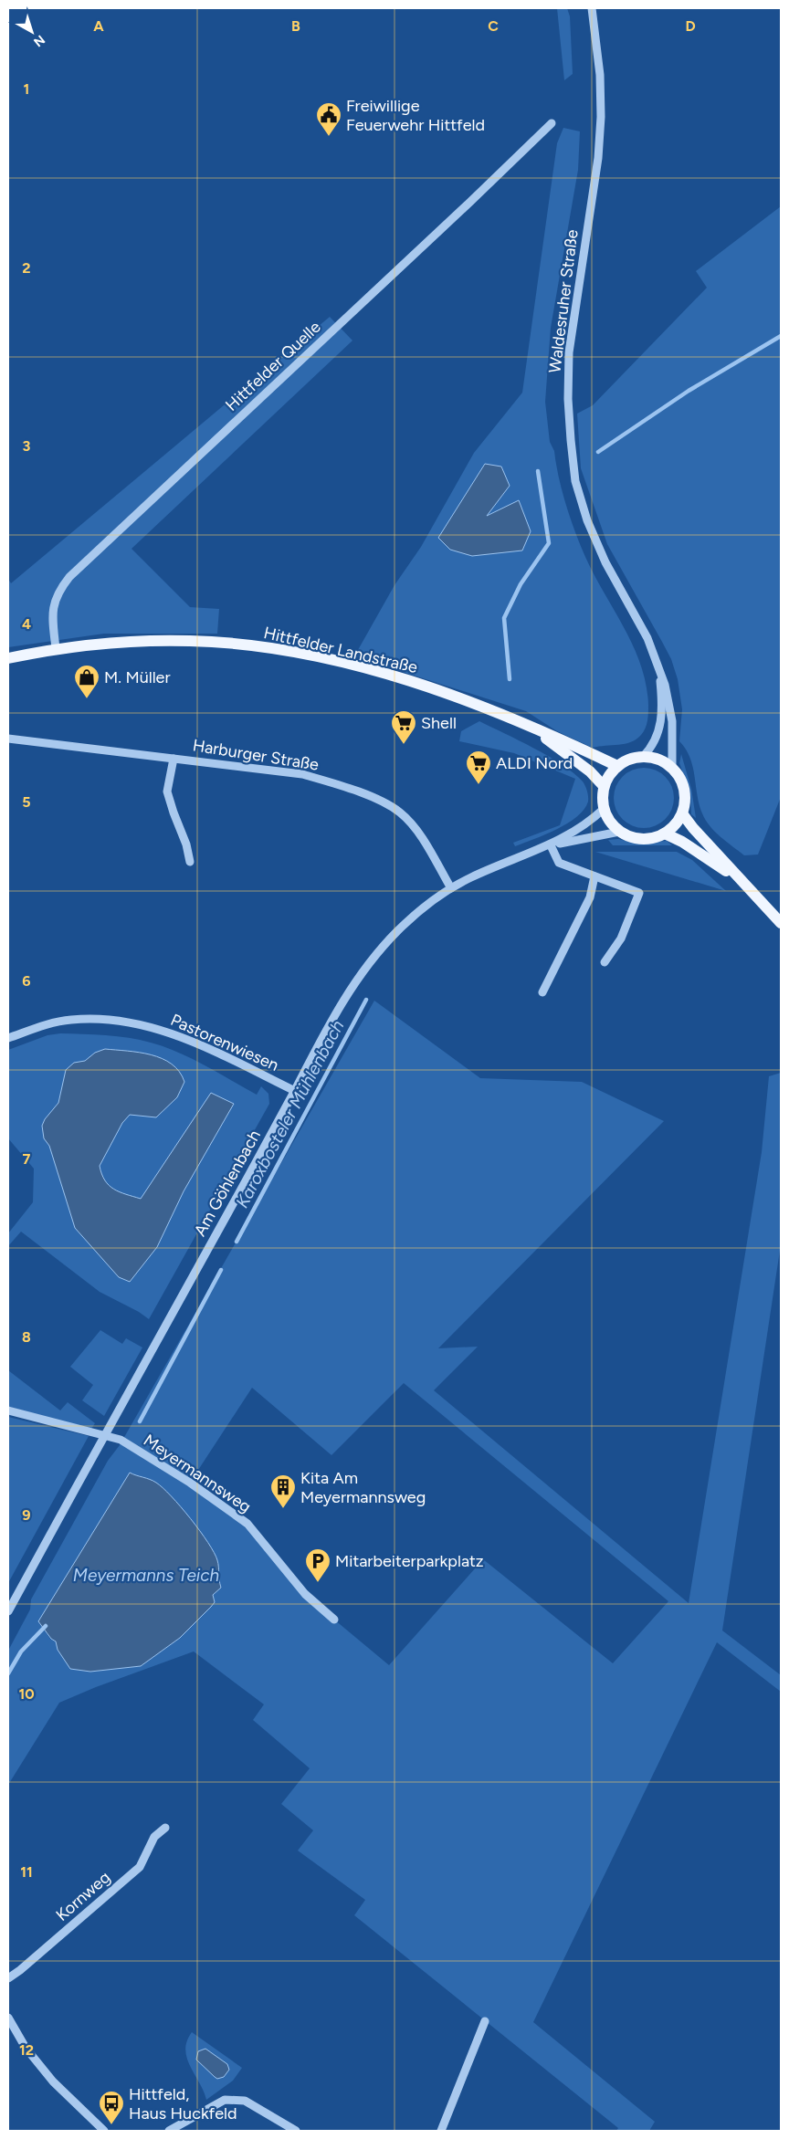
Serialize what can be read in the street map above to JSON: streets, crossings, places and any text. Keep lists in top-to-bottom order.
{
  "streets": {
    "main road": ["Hittfelder Landstraße"],
    "street": [
      "Waldesruher Straße",
      "Hittfelder Quelle",
      "Harburger Straße",
      "Pastorenwiesen",
      "Am Göhlenbach",
      "Meyermannsweg",
      "Kornweg"
    ]
  },
  "crossings": [
    ["Waldesruher Straße", "Hittfelder Landstraße"],
    ["Waldesruher Straße", "Am Göhlenbach"],
    ["Hittfelder Quelle", "Hittfelder Landstraße"],
    ["Hittfelder Landstraße", "Am Göhlenbach"],
    ["Harburger Straße", "Am Göhlenbach"],
    ["Pastorenwiesen", "Am Göhlenbach"],
    ["Am Göhlenbach", "Meyermannsweg"]
  ],
  "water": ["Karoxbosteler Mühlenbach", "Meyermanns Teich"],
  "places": {
    "public building": ["Freiwillige Feuerwehr Hittfeld"],
    "shop": ["M. Müller"],
    "supermarket": ["Shell", "ALDI Nord"],
    "building": ["Kita Am Meyermannsweg"],
    "parking": ["Mitarbeiterparkplatz"],
    "bus stop": ["Hittfeld, Haus Huckfeld"]
  },
  "north": "bottom right",
  "grid": {
    "columns": [
      "A",
      "B",
      "C",
      "D"
    ],
    "rows": [
      "1",
      "2",
      "3",
      "4",
      "5",
      "6",
      "7",
      "8",
      "9",
      "10",
      "11",
      "12"
    ]
  }
}
